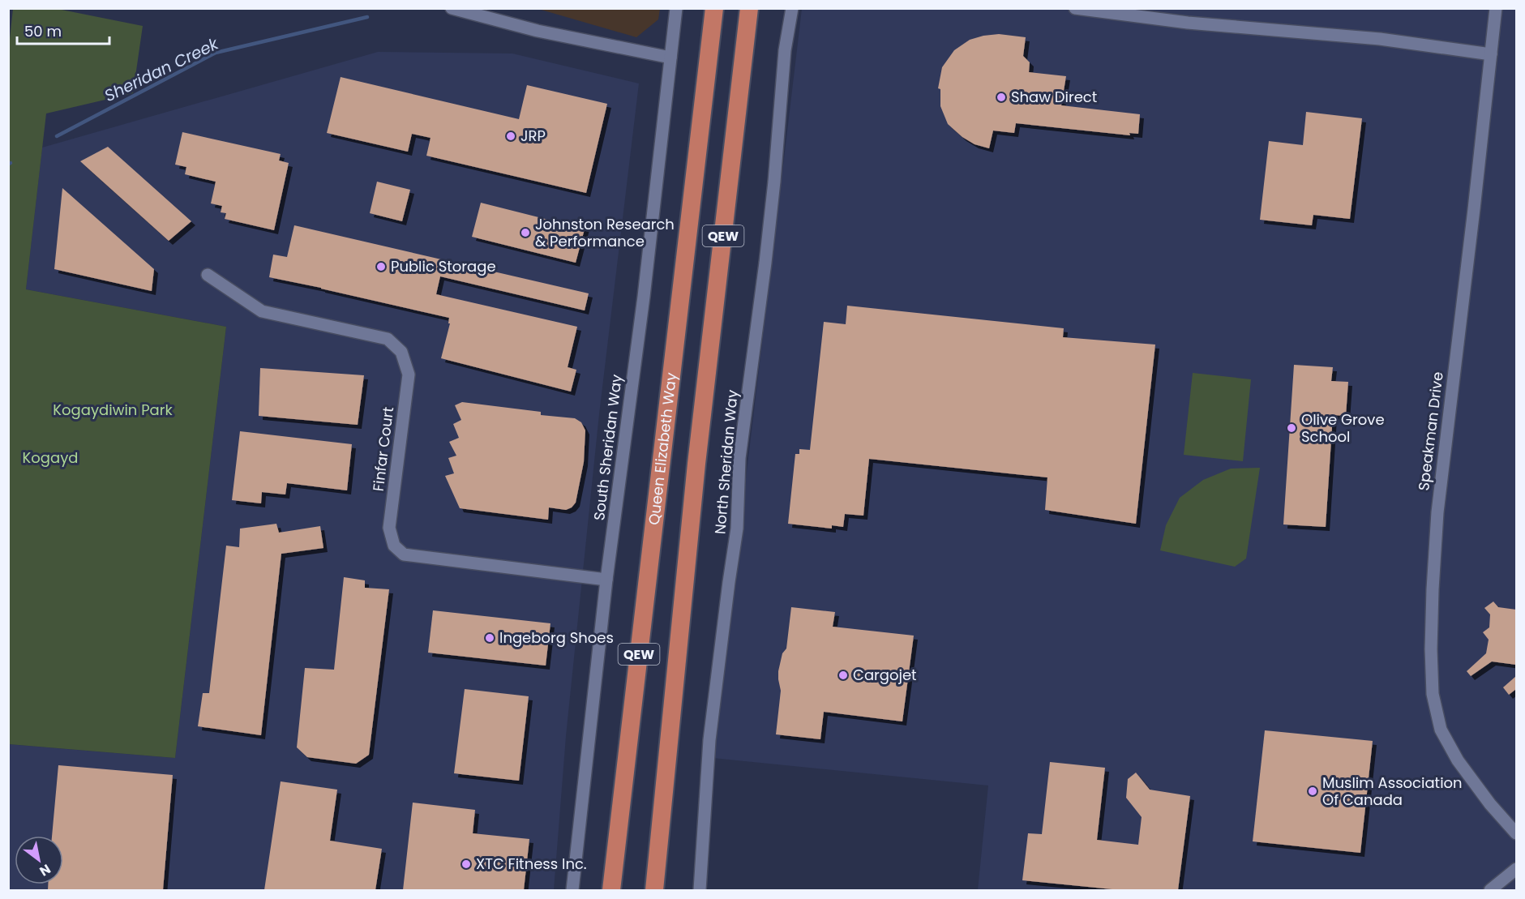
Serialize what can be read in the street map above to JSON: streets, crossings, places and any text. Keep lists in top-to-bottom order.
{
  "streets": {
    "highway": ["QEW", "Queen Elizabeth Way"],
    "street": [
      "Speakman Drive",
      "South Sheridan Way",
      "Finfar Court",
      "North Sheridan Way"
    ]
  },
  "crossings": [
    ["South Sheridan Way", "Finfar Court"]
  ],
  "water": ["Sheridan Creek"],
  "parks": ["Kogaydiwin Park", "Kogayd"],
  "places": [
    "Shaw Direct",
    "JRP",
    "Johnston Research & Performance",
    "Public Storage",
    "Olive Grove School",
    "Ingeborg Shoes",
    "Cargojet",
    "Muslim Association Of Canada",
    "XTC Fitness Inc."
  ],
  "scale_bar": "50 m",
  "north": "bottom right"
}
